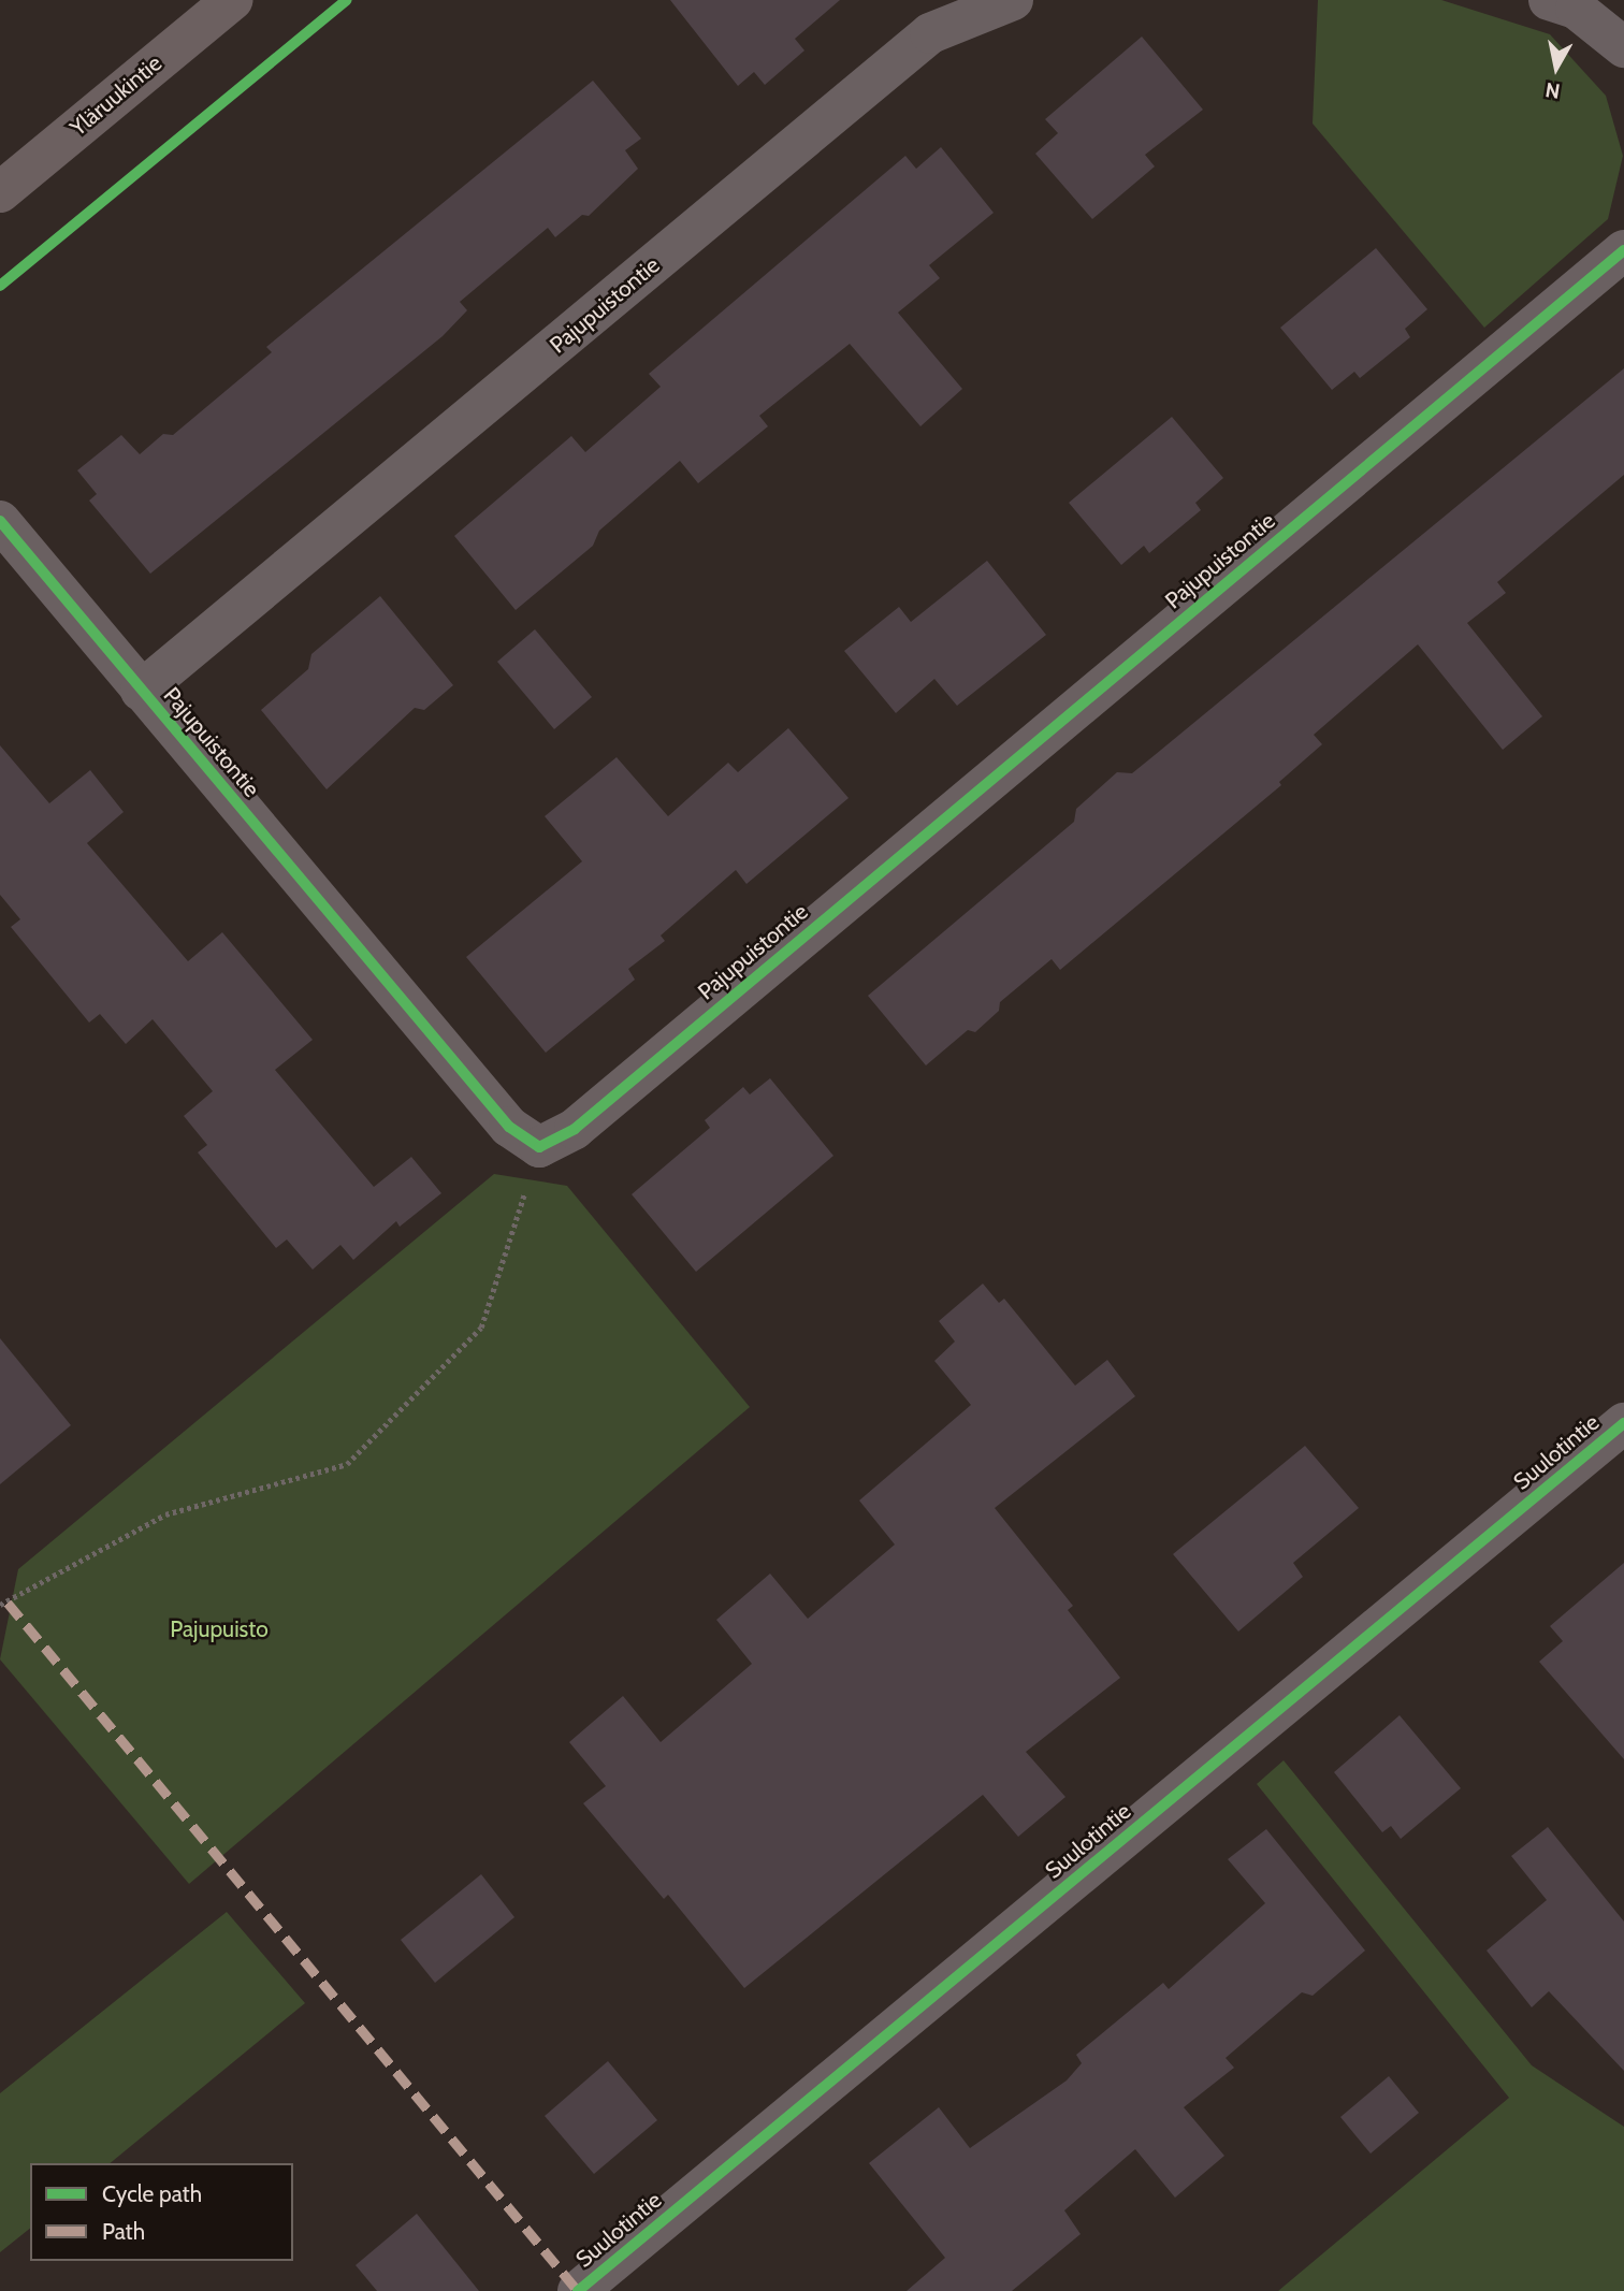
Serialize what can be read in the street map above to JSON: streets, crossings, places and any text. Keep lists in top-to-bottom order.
{
  "streets": {
    "main road": ["Yläruukintie"],
    "street": ["Pajupuistontie", "Suulotintie"]
  },
  "parks": ["Pajupuisto"],
  "legend": ["Cycle path", "Path"],
  "north": "bottom"
}
